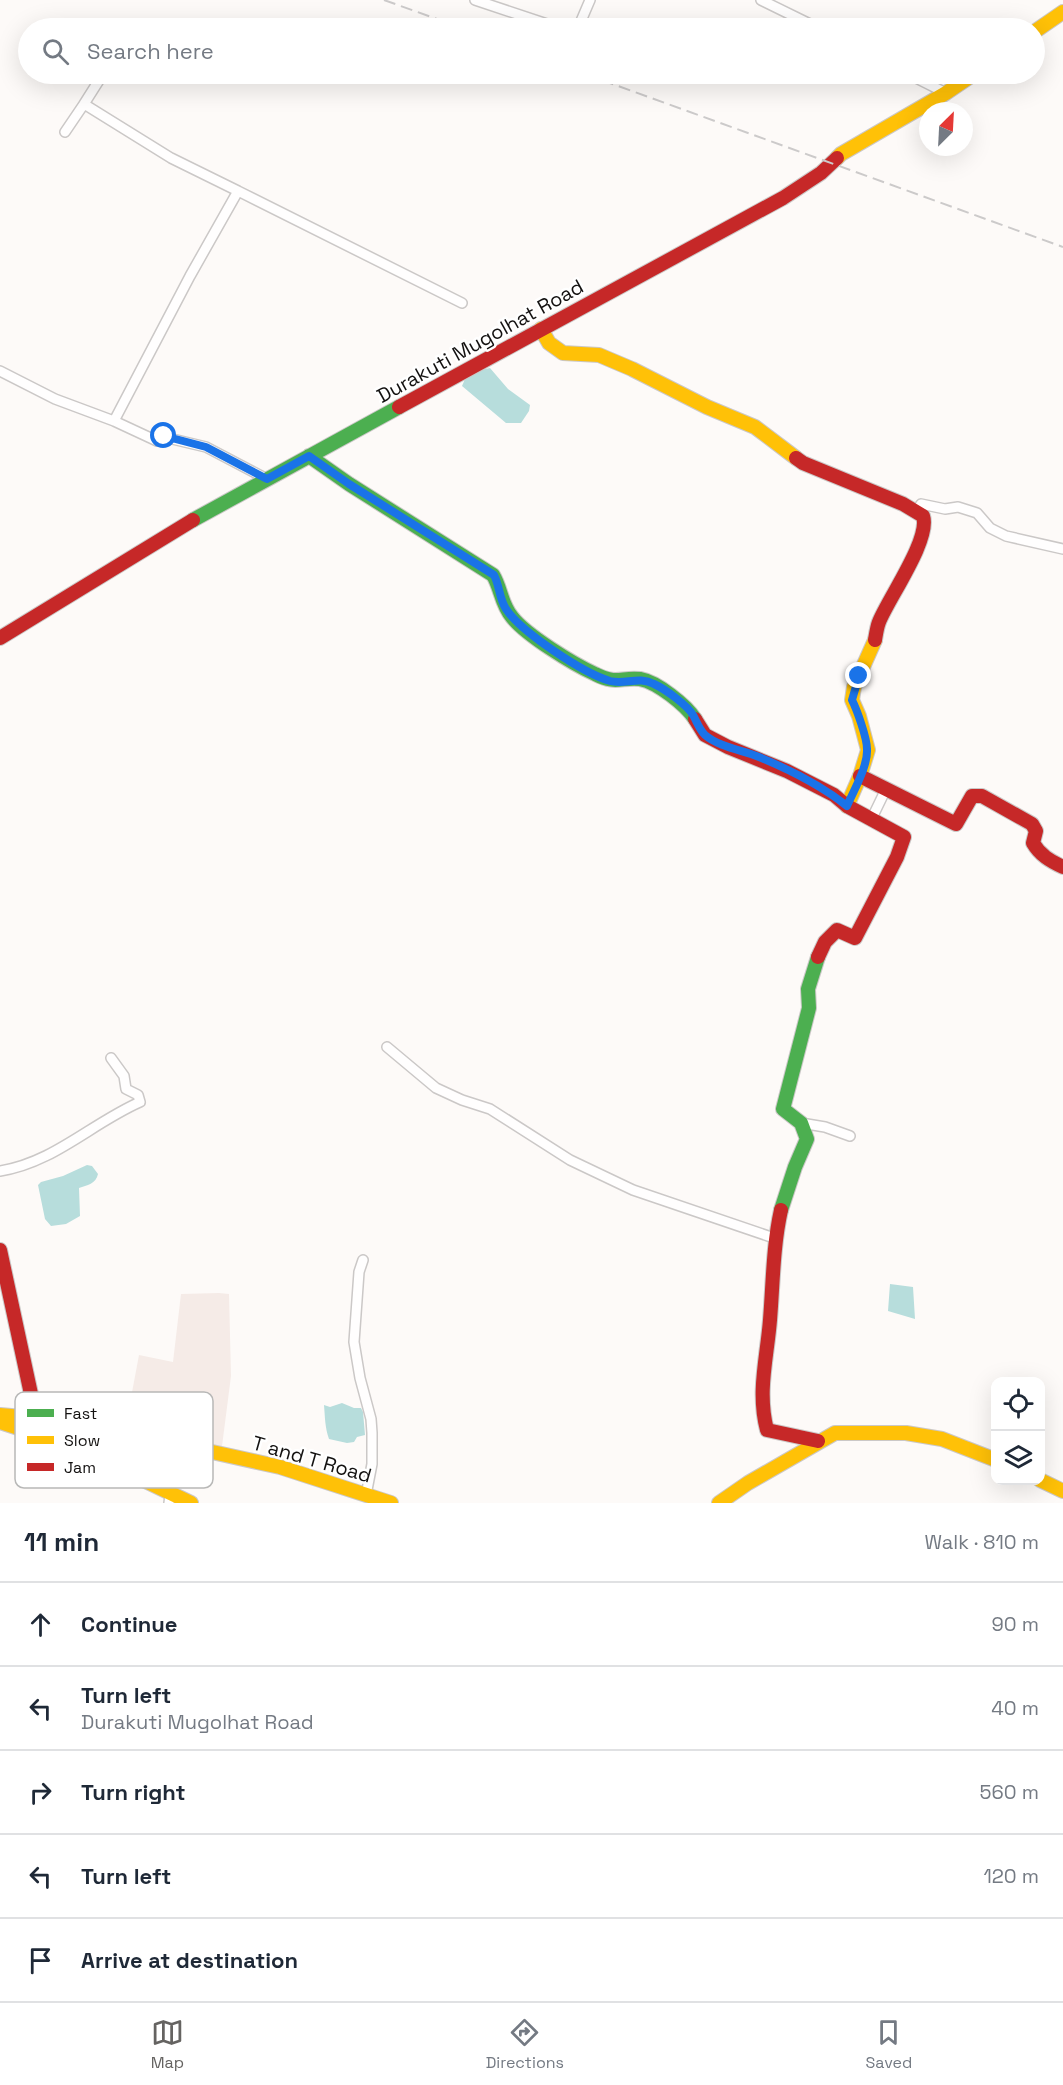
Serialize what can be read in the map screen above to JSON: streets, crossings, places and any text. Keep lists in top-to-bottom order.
{
  "streets": {
    "main road": ["Durakuti Mugolhat Road", "T and T Road"]
  },
  "legend": ["Fast", "Slow", "Jam"],
  "north": "top right",
  "page": {
    "search": "Search here",
    "heading": ["11 min", "Walk · 810 m"],
    "list": [
      ["Continue", "90 m"],
      ["Turn left", "Durakuti Mugolhat Road", "40 m"],
      ["Turn right", "560 m"],
      ["Turn left", "120 m"],
      "Arrive at destination"
    ],
    "nav": ["Map", "Directions", "Saved"]
  }
}
